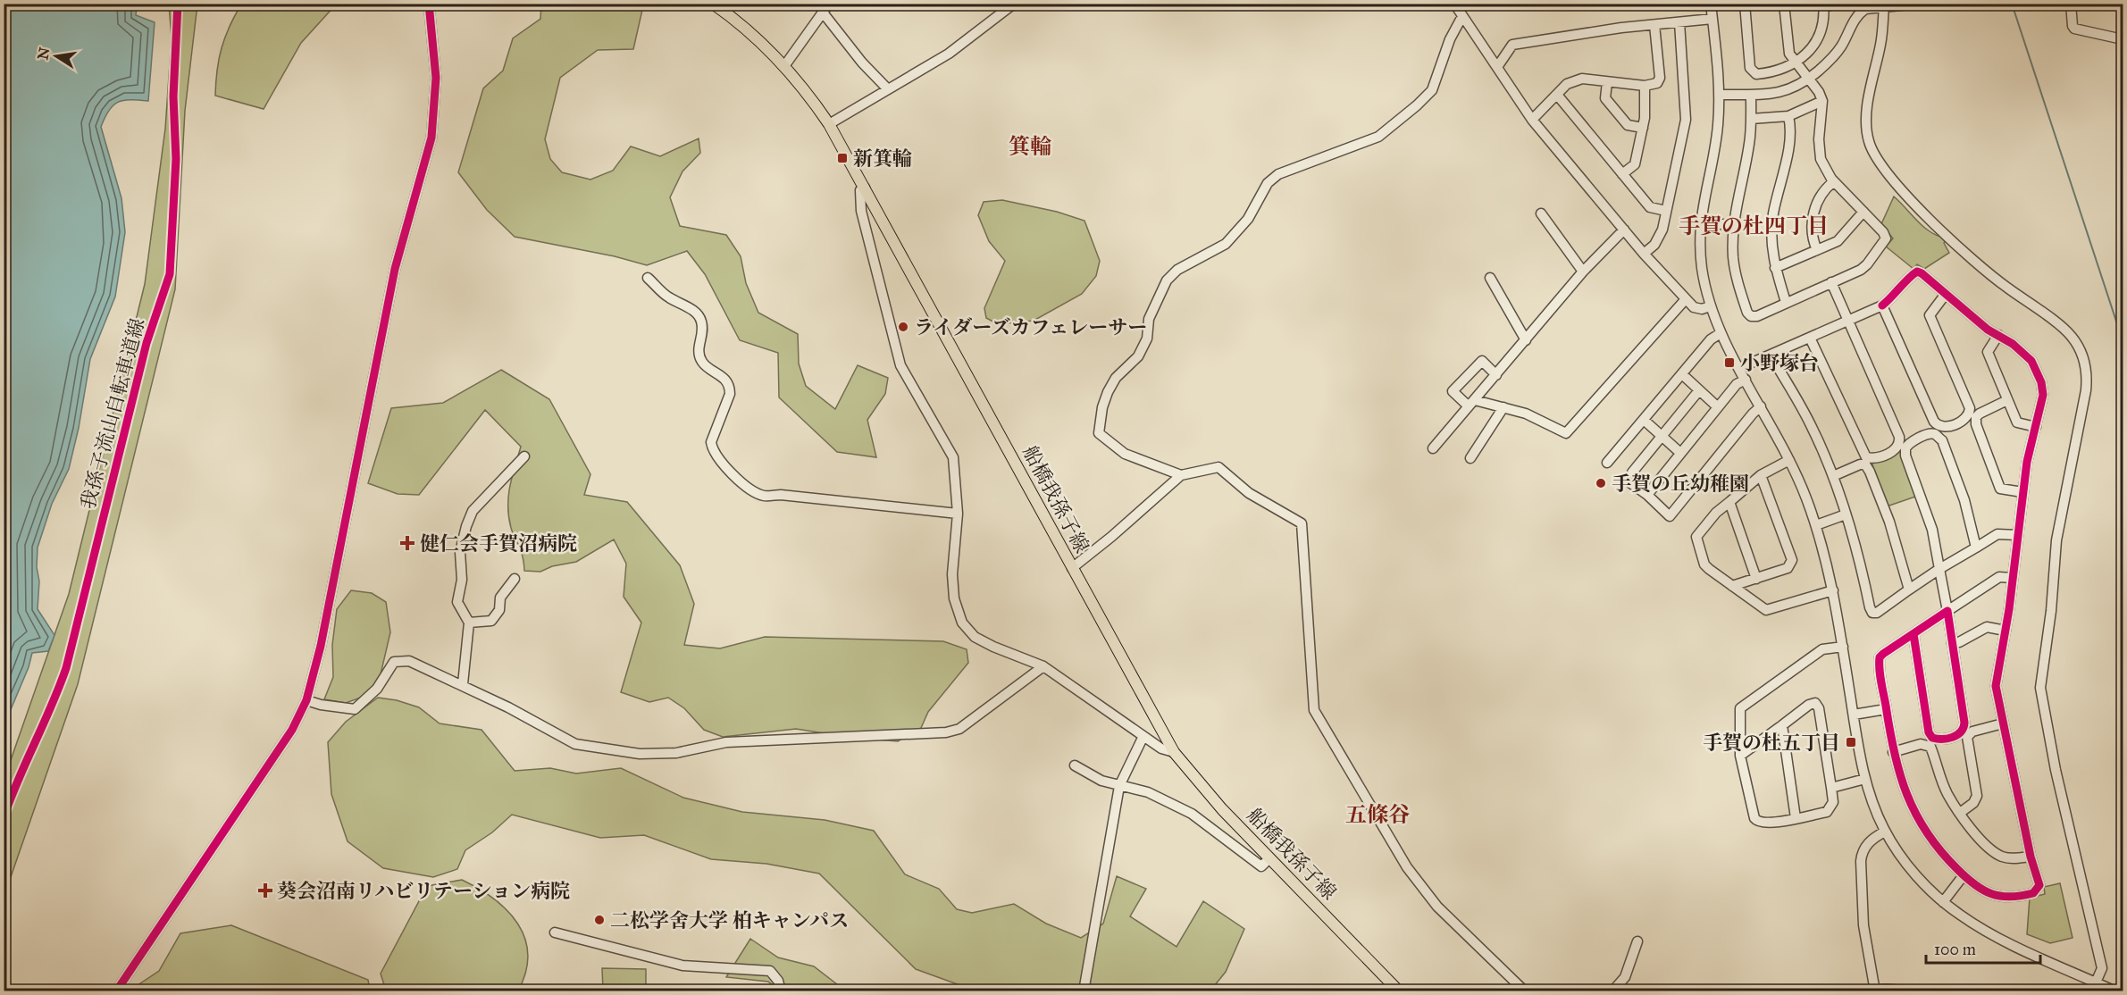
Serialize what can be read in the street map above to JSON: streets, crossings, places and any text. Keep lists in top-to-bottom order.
{
  "streets": {
    "main road": ["船橋我孫子線"],
    "cycle path": ["我孫子流山自転車道線"]
  },
  "districts": ["箕輪", "手賀の杜四丁目", "五條谷"],
  "places": {
    "transit": ["新箕輪", "小野塚台", "手賀の杜五丁目"],
    "other": ["ライダーズカフェレーサー", "手賀の丘幼稚園", "二松学舍大学 柏キャンパス"],
    "health": ["健仁会手賀沼病院", "葵会沼南リハビリテーション病院"]
  },
  "scale_bar": "100 m",
  "north": "left"
}
